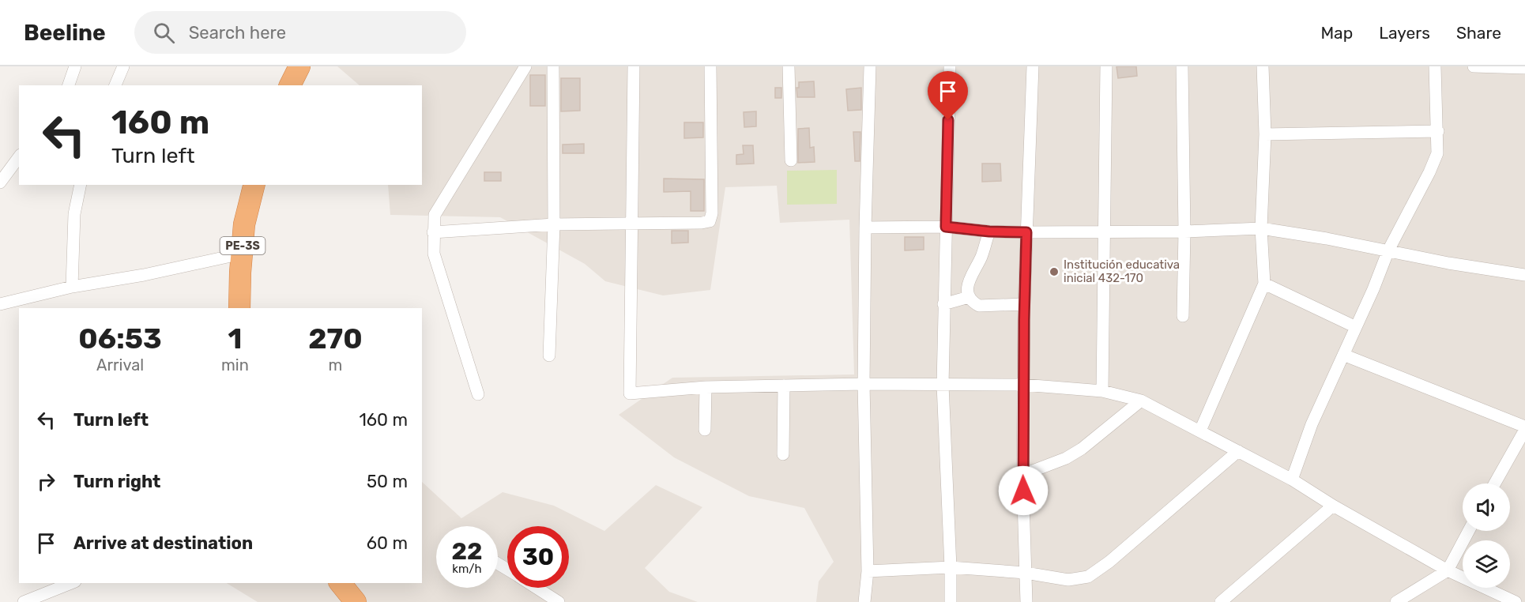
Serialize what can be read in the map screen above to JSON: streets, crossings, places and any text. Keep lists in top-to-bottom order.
{
  "streets": {
    "highway": ["PE-3S"]
  },
  "places": ["Institución educativa inicial 432-170"],
  "page": {
    "header": "Beeline",
    "search": "Search here",
    "nav": ["Map", "Layers", "Share"],
    "turn": ["160 m", "Turn left"],
    "eta": [
      "06:53",
      "Arrival",
      "1",
      "min",
      "270",
      "m"
    ],
    "list": [
      {
        "name": "Turn left",
        "value": "160 m"
      },
      {
        "name": "Turn right",
        "value": "50 m"
      },
      {
        "name": "Arrive at destination",
        "value": "60 m"
      }
    ],
    "speed": "22 km/h",
    "limit": "30"
  }
}
